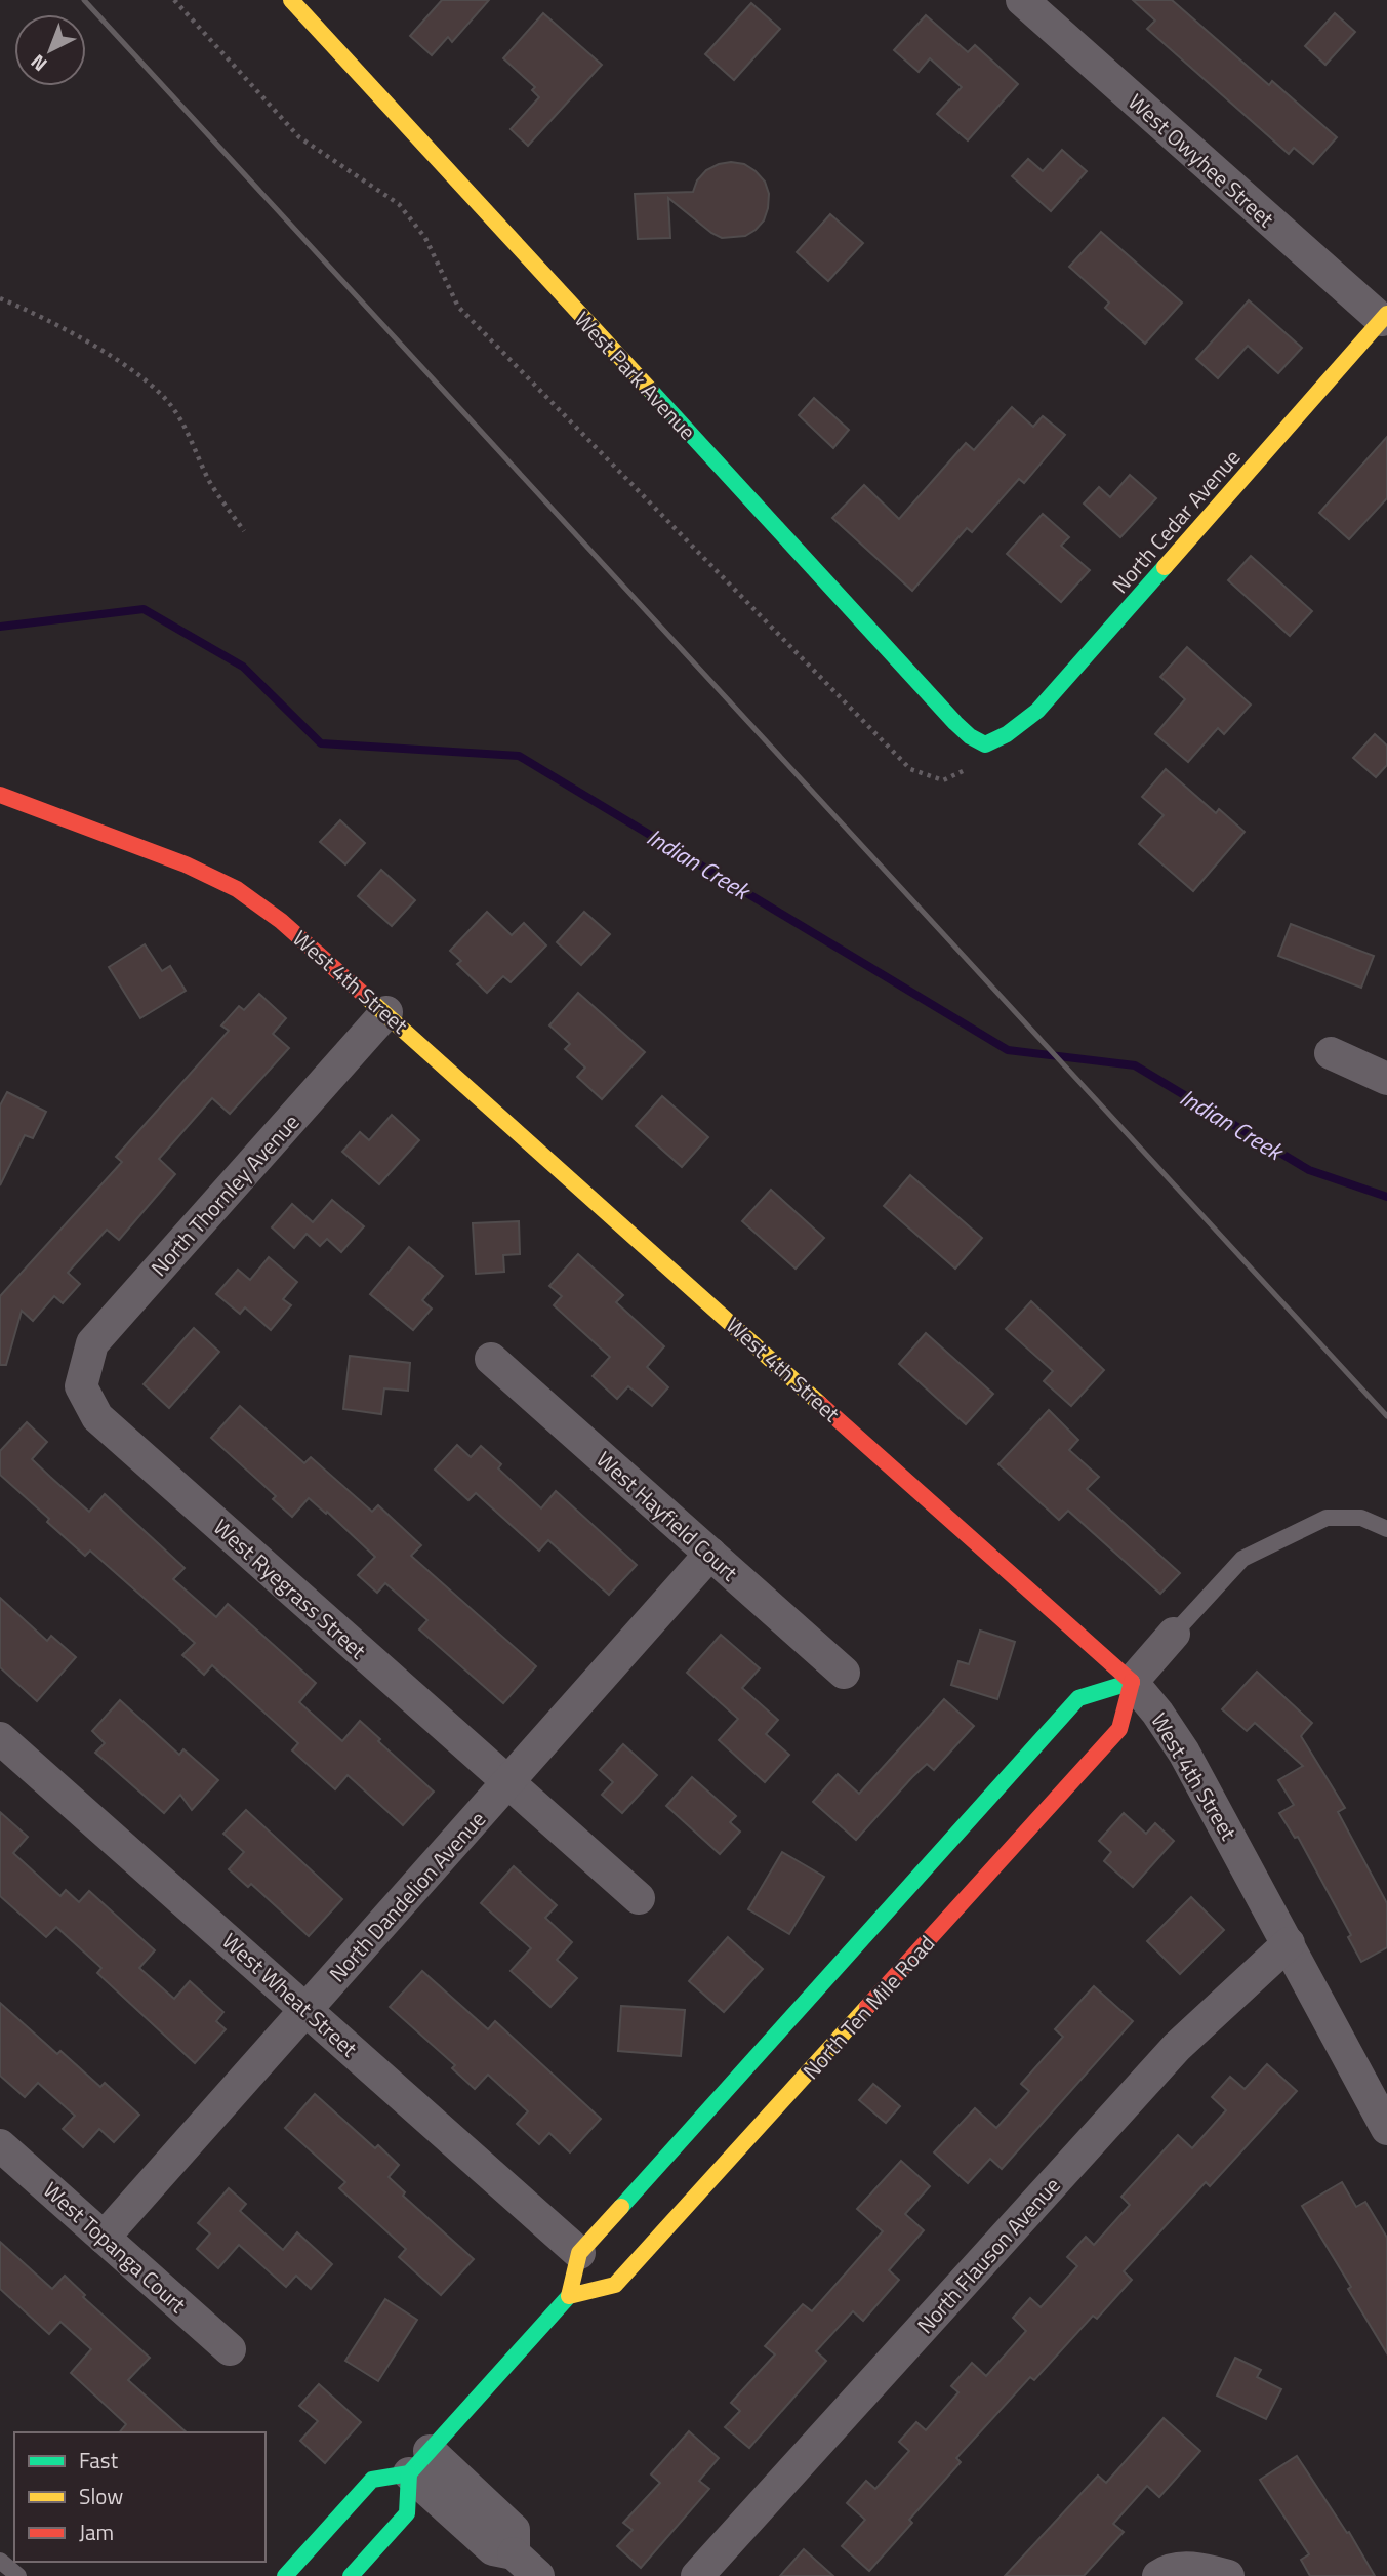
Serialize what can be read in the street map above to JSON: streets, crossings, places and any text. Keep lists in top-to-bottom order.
{
  "streets": {
    "main road": [
      "West Park Avenue",
      "North Cedar Avenue",
      "West 4th Street",
      "North Ten Mile Road"
    ],
    "street": [
      "West Owyhee Street",
      "North Thornley Avenue",
      "West Hayfield Court",
      "West Ryegrass Street",
      "North Dandelion Avenue",
      "West Wheat Street",
      "West Topanga Court",
      "North Flauson Avenue"
    ]
  },
  "crossings": [
    ["West Owyhee Street", "North Cedar Avenue"],
    ["West Park Avenue", "North Cedar Avenue"],
    ["West 4th Street", "North Thornley Avenue"],
    ["West 4th Street", "North Ten Mile Road"],
    ["West 4th Street", "North Flauson Avenue"],
    ["North Thornley Avenue", "West Ryegrass Street"],
    ["West Hayfield Court", "North Dandelion Avenue"],
    ["West Ryegrass Street", "North Dandelion Avenue"],
    ["North Dandelion Avenue", "West Wheat Street"],
    ["North Dandelion Avenue", "West Topanga Court"]
  ],
  "water": ["Indian Creek"],
  "legend": ["Fast", "Slow", "Jam"],
  "north": "bottom left"
}
